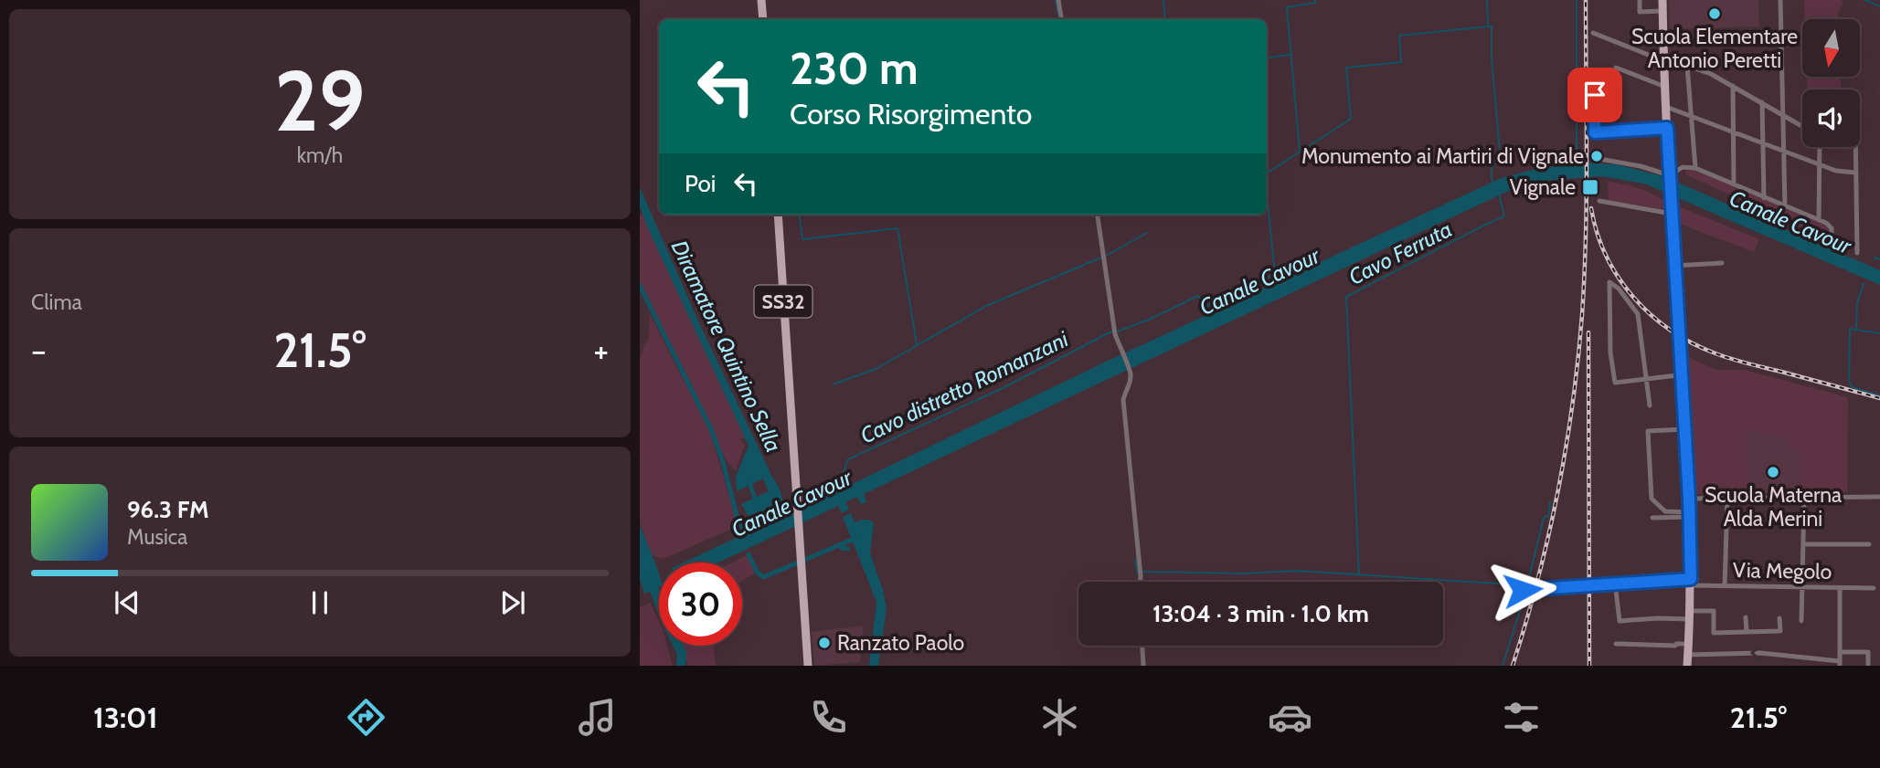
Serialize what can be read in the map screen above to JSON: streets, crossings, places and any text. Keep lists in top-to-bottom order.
{
  "streets": {
    "main road": ["SS32"],
    "street": ["Via Megolo"]
  },
  "water": [
    "Canale Cavour",
    "Cavo Ferruta",
    "Diramatore Quintino Sella",
    "Cavo distretto Romanzani"
  ],
  "places": {
    "other": [
      "Scuola Elementare Antonio Peretti",
      "Monumento ai Martiri di Vignale",
      "Scuola Materna Alda Merini",
      "Ranzato Paolo"
    ],
    "transit": ["Vignale"]
  },
  "north": "bottom",
  "page": {
    "tile": [
      ["29", "km/h"],
      "Clima"
    ],
    "turn": ["230 m", "Corso Risorgimento"],
    "then": "Poi",
    "heat": ["−", "21.5°", "+"],
    "song": ["96.3 FM", "Musica"],
    "limit": "30",
    "trip": "13:04 · 3 min · 1.0 km",
    "tabs": ["13:01", "21.5°"]
  }
}
